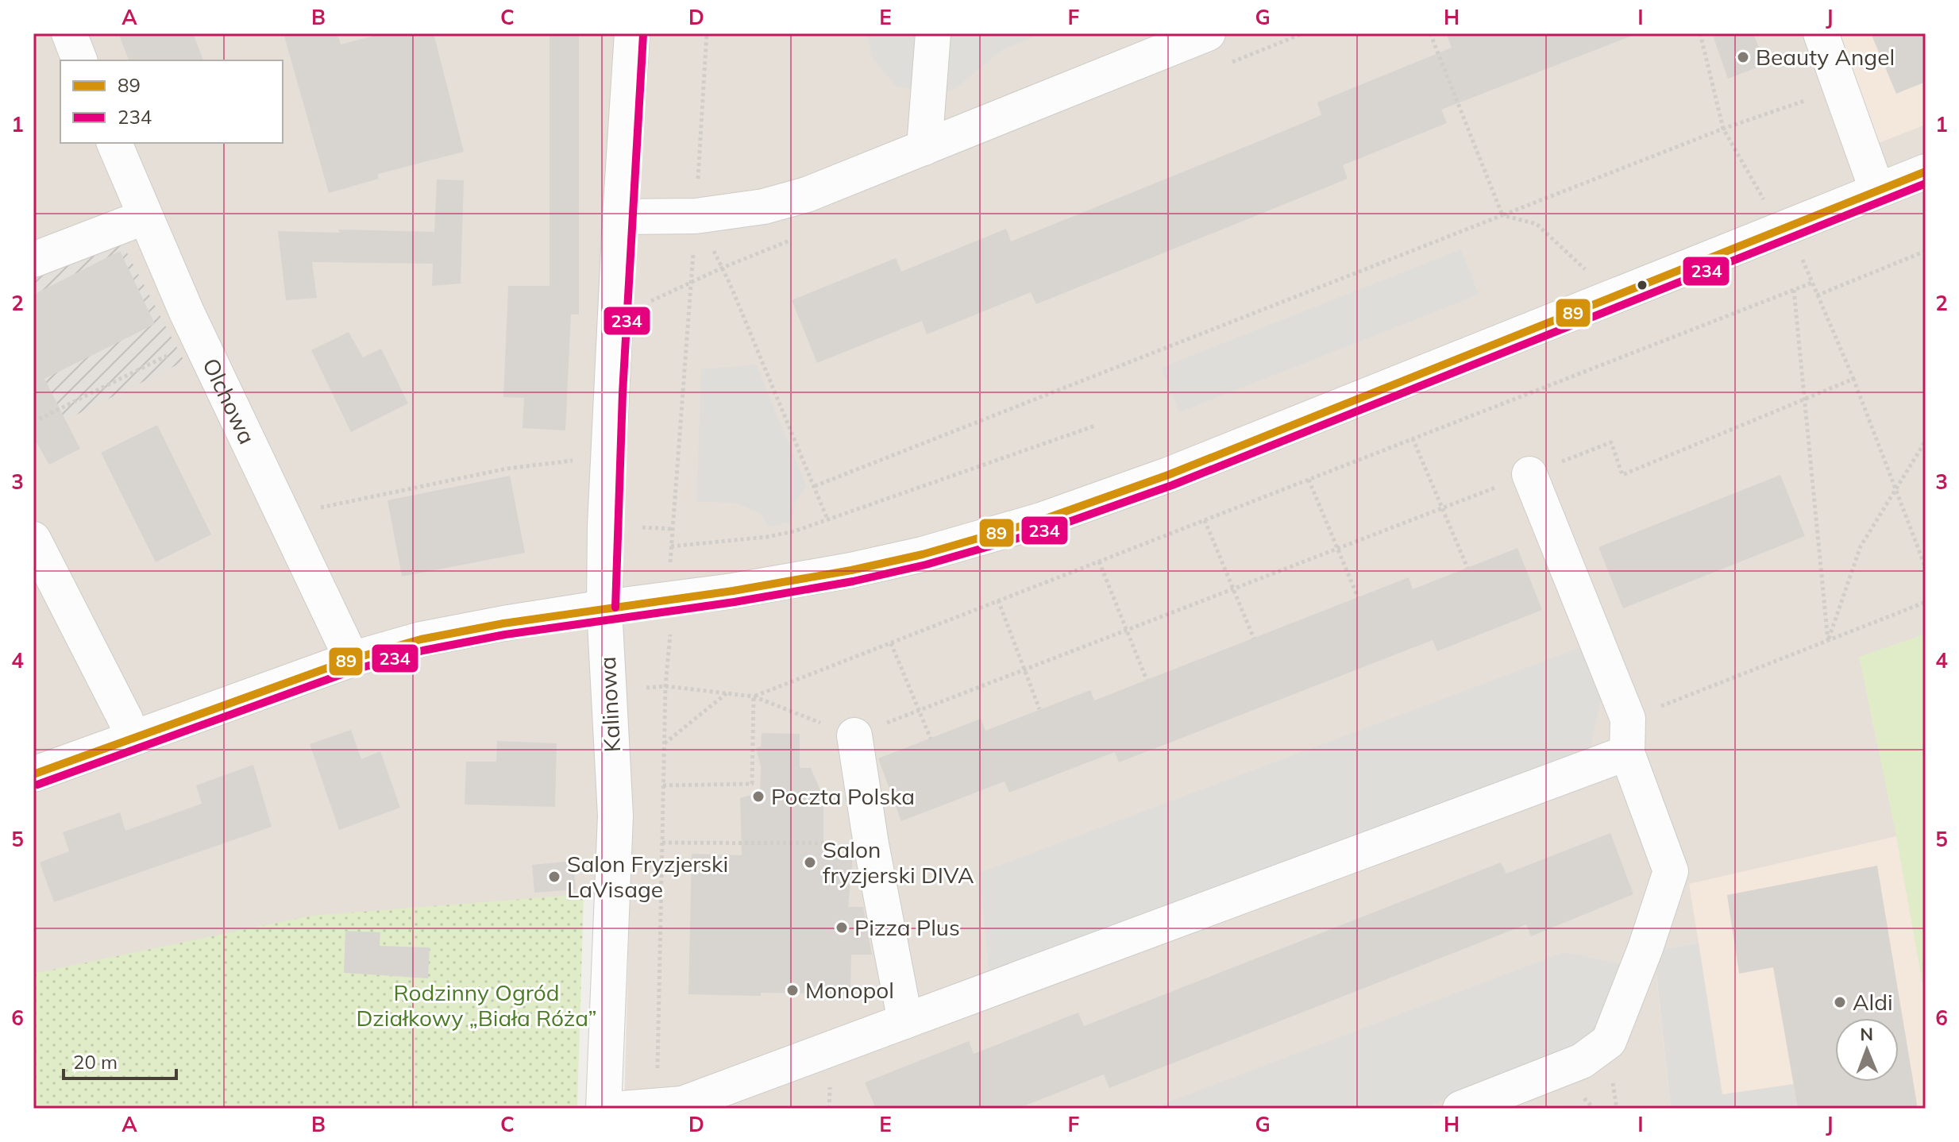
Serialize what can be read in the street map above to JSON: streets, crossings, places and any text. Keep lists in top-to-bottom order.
{
  "streets": {
    "street": ["Olchowa", "Kalinowa"]
  },
  "parks": ["Rodzinny Ogród Działkowy „Biała Róża”"],
  "places": [
    "Beauty Angel",
    "Poczta Polska",
    "Salon fryzjerski DIVA",
    "Salon Fryzjerski LaVisage",
    "Pizza Plus",
    "Monopol",
    "Aldi"
  ],
  "lines": ["transit line 234", "transit line 89"],
  "legend": ["89", "234"],
  "scale_bar": "20 m",
  "north": "top",
  "grid": {
    "columns": [
      "A",
      "B",
      "C",
      "D",
      "E",
      "F",
      "G",
      "H",
      "I",
      "J"
    ],
    "rows": [
      "1",
      "2",
      "3",
      "4",
      "5",
      "6"
    ]
  }
}
